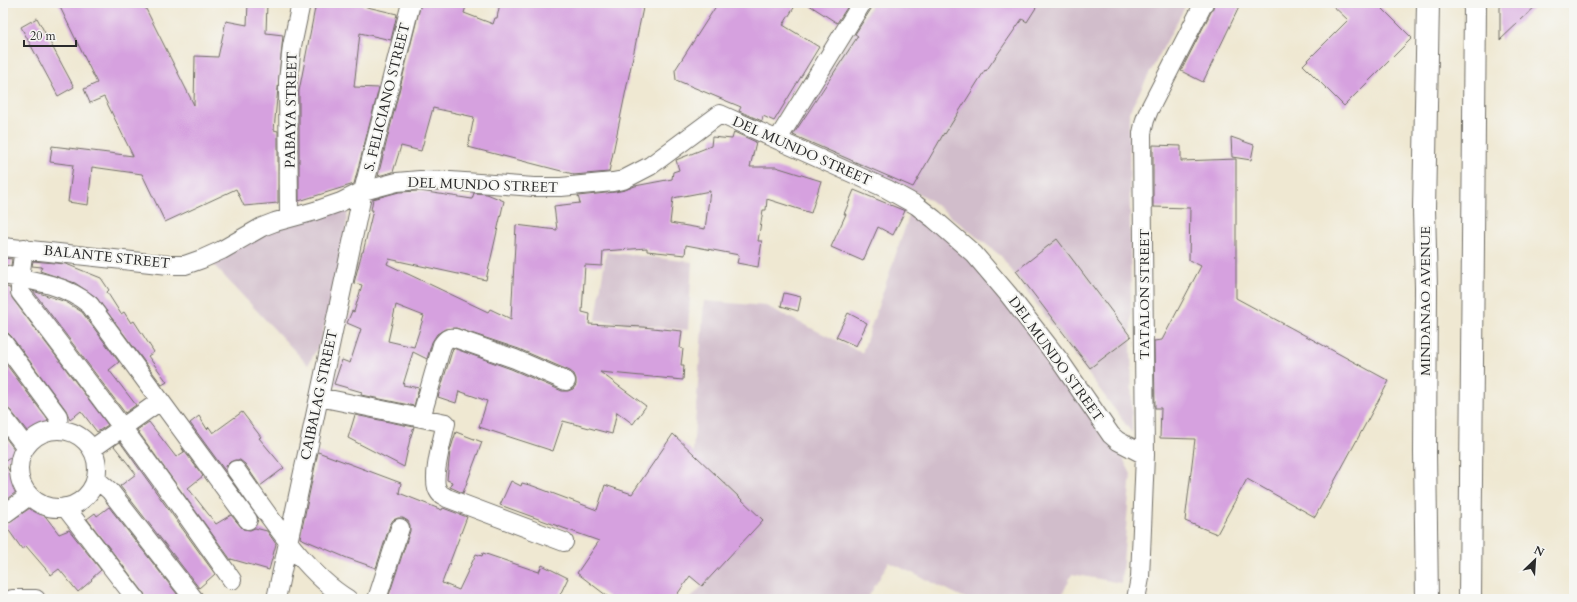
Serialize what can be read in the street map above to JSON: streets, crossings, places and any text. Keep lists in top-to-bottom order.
{
  "streets": {
    "main road": ["MINDANAO AVENUE"],
    "street": [
      "S. FELICIANO STREET",
      "PABAYA STREET",
      "DEL MUNDO STREET",
      "BALANTE STREET",
      "TATALON STREET",
      "CAIBALAG STREET"
    ]
  },
  "crossings": [
    ["S. FELICIANO STREET", "DEL MUNDO STREET"],
    ["S. FELICIANO STREET", "BALANTE STREET"],
    ["S. FELICIANO STREET", "CAIBALAG STREET"],
    ["PABAYA STREET", "BALANTE STREET"],
    ["DEL MUNDO STREET", "BALANTE STREET"],
    ["DEL MUNDO STREET", "TATALON STREET"],
    ["DEL MUNDO STREET", "CAIBALAG STREET"],
    ["BALANTE STREET", "CAIBALAG STREET"]
  ],
  "scale_bar": "20 m",
  "north": "top right"
}
